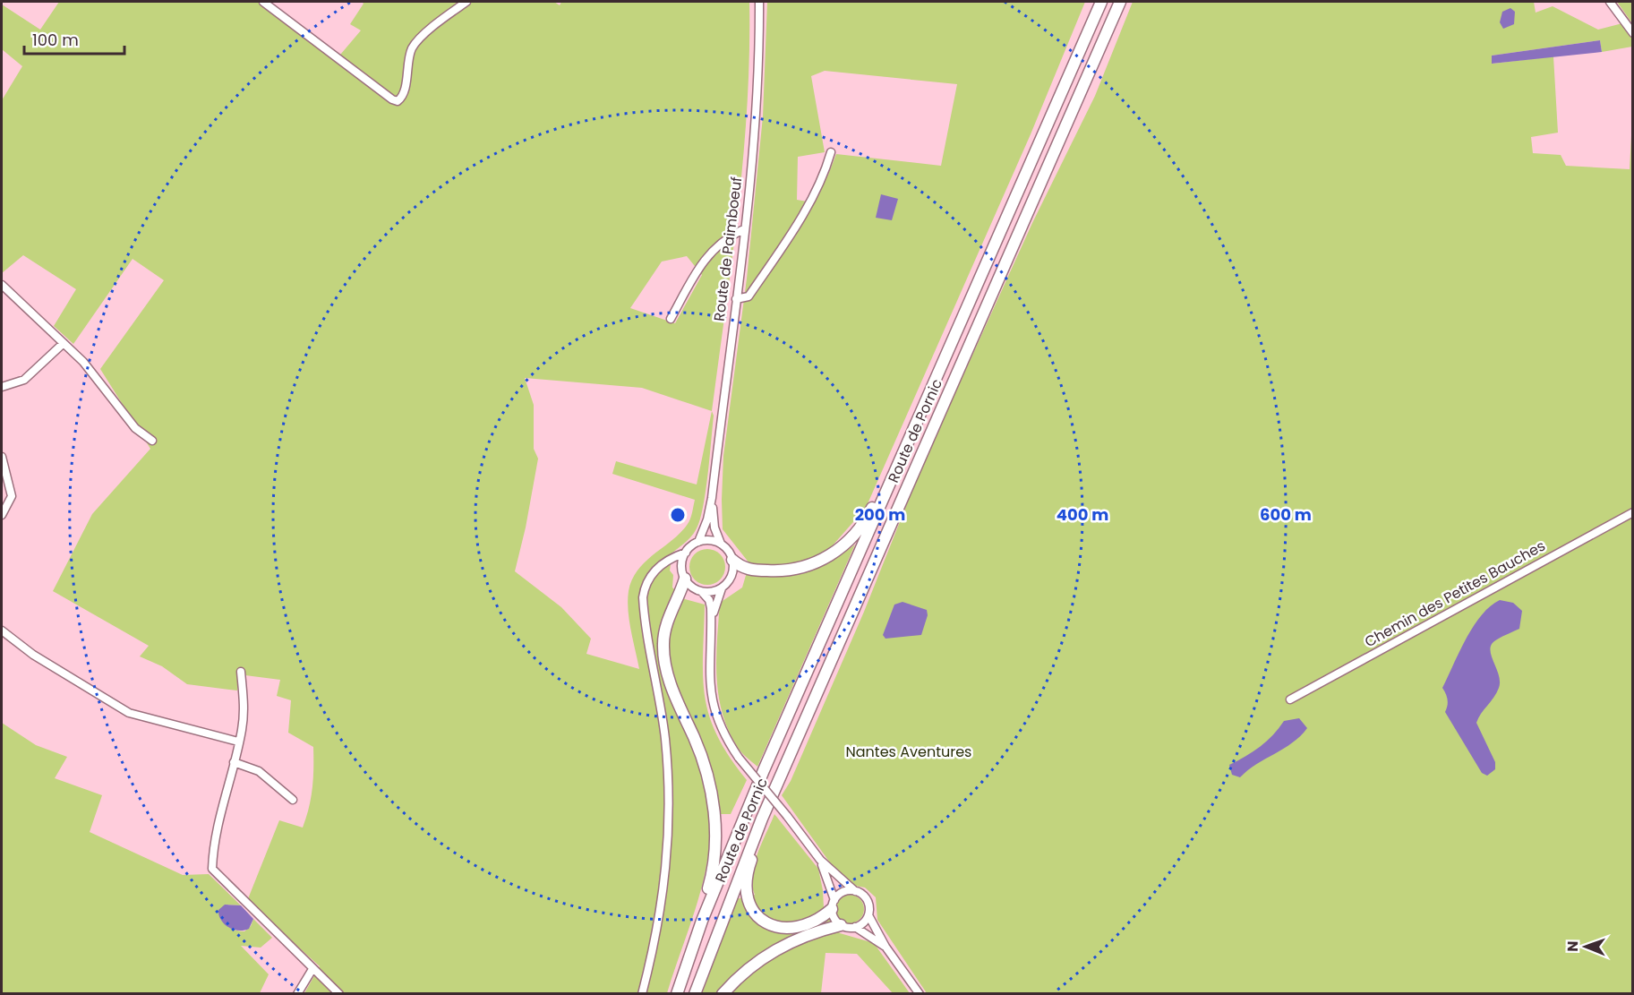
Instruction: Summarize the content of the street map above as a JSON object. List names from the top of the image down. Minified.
{"streets":{"highway":["Route de Pornic"],"street":["Route de Paimboeuf","Chemin des Petites Bauches"]},"parks":["Nantes Aventures"],"scale_bar":"100 m","north":"left","rings":["200 m","400 m","600 m"]}
